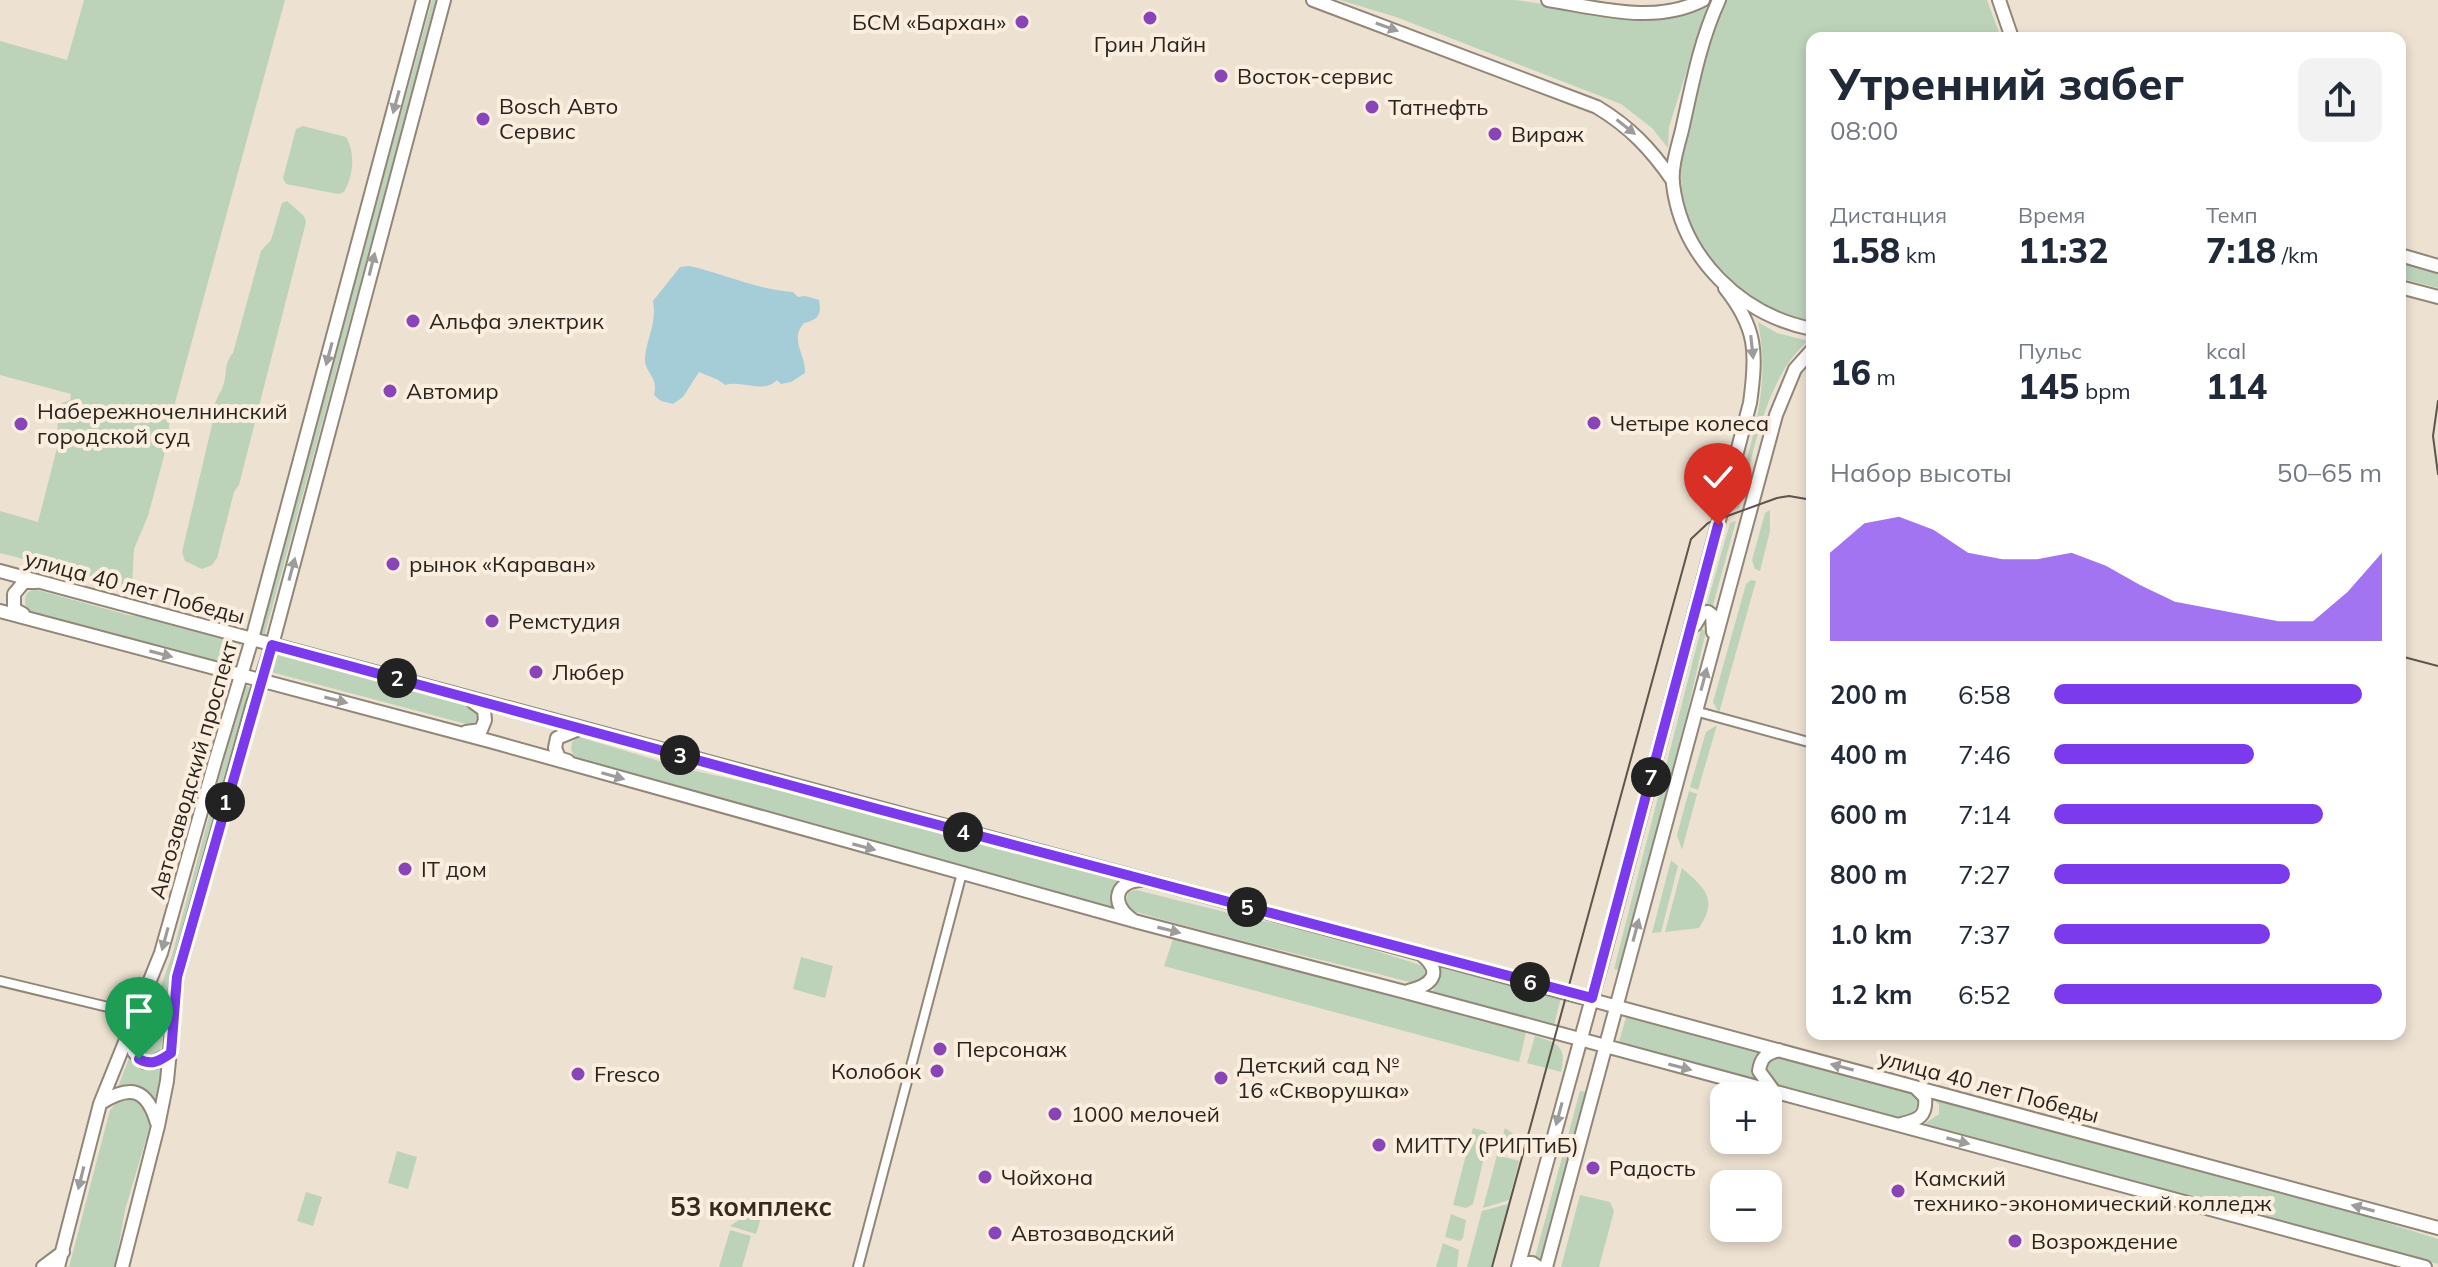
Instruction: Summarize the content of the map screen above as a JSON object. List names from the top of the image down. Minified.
{"streets":{"street":["улица 40 лет Победы","Автозаводский проспект"]},"crossings":[["улица 40 лет Победы","Автозаводский проспект"]],"districts":["53 комплекс"],"places":["Грин Лайн","БСМ «Бархан»","Восток-сервис","Татнефть","Bosch Авто Сервис","Вираж","Альфа электрик","Автомир","Четыре колеса","Набережночелнинский городской суд","рынок «Караван»","Ремстудия","Любер","IT дом","Персонаж","Колобок","Fresco","Детский сад № 16 «Скворушка»","1000 мелочей","МИТТУ (РИПТиБ)","Радость","Чойхона","Камский технико-экономический колледж","Автозаводский","Возрождение"],"page":{"heading":["Утренний забег","08:00"],"stats":[["Дистанция","1.58 km"],["Время","11:32"],["Темп","7:18 /km"],["16 m"],["Пульс","145 bpm"],["kcal","114"]],"chart":["Набор высоты","50–65 m"],"pins":["2","3","7","1","4","5","6"],"list":[{"name":"200 m","note":"6:58"},{"name":"400 m","note":"7:46"},{"name":"600 m","note":"7:14"},{"name":"800 m","note":"7:27"},{"name":"1.0 km","note":"7:37"},{"name":"1.2 km","note":"6:52"}],"map_buttons":["+","−"]}}
